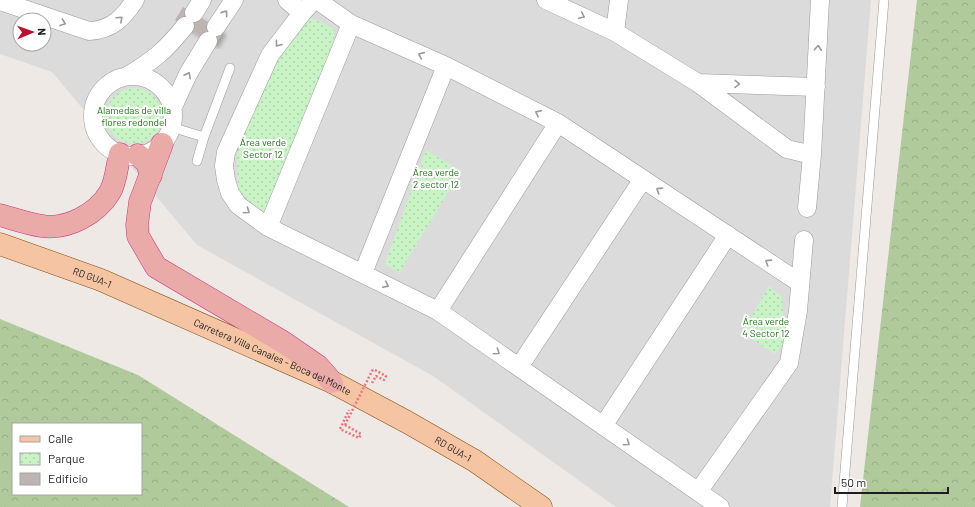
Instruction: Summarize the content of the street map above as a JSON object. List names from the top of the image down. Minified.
{"streets":{"main road":["RD GUA-1","Carretera Villa Canales - Boca del Monte"]},"crossings":[["RD GUA-1","Carretera Villa Canales - Boca del Monte"]],"parks":["Alamedas de villa flores redondel","Área verde Sector 12","Área verde 2 sector 12","Área verde 4 Sector 12"],"legend":["Calle","Parque","Edificio"],"scale_bar":"50 m","north":"right"}
